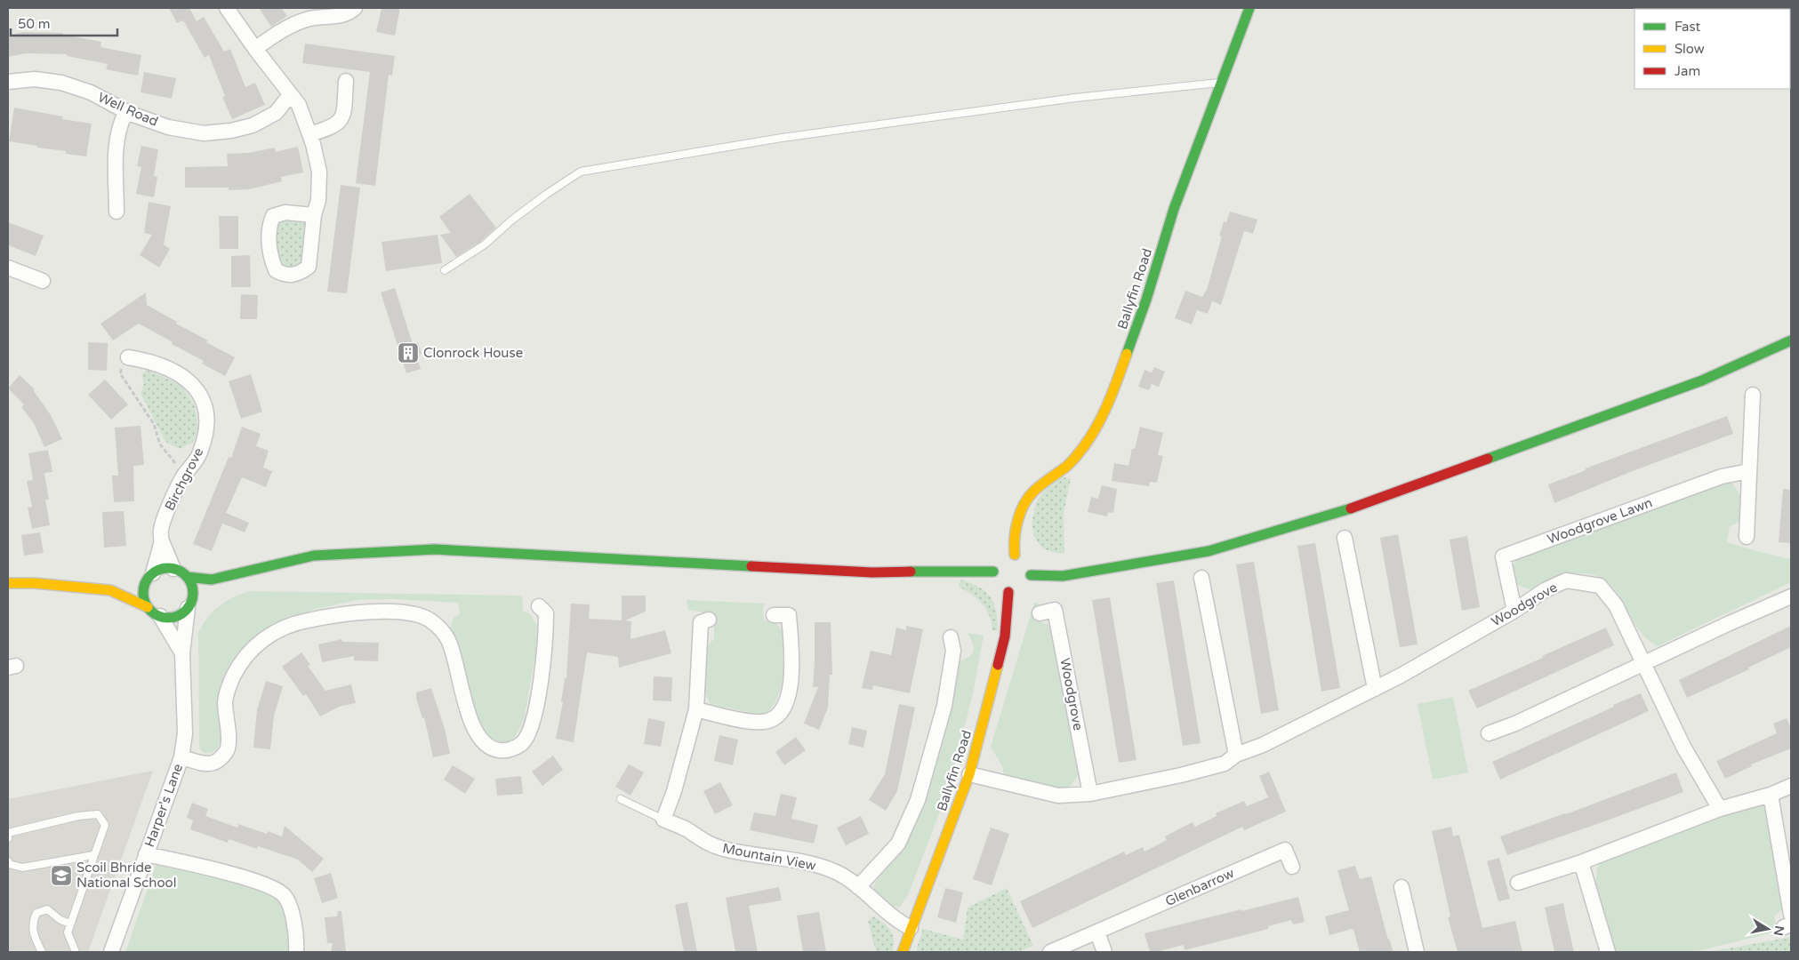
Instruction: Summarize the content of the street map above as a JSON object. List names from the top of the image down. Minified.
{"streets":{"street":["Well Road","Ballyfin Road","Birchgrove","Woodgrove Lawn","Woodgrove","Harper's Lane","Mountain View","Glenbarrow"]},"crossings":[["Ballyfin Road","Woodgrove"],["Ballyfin Road","Mountain View"],["Birchgrove","Harper's Lane"],["Woodgrove Lawn","Woodgrove"]],"places":{"building":["Clonrock House"],"school or university":["Scoil Bhríde National School"]},"legend":["Fast","Slow","Jam"],"scale_bar":"50 m","north":"right"}
